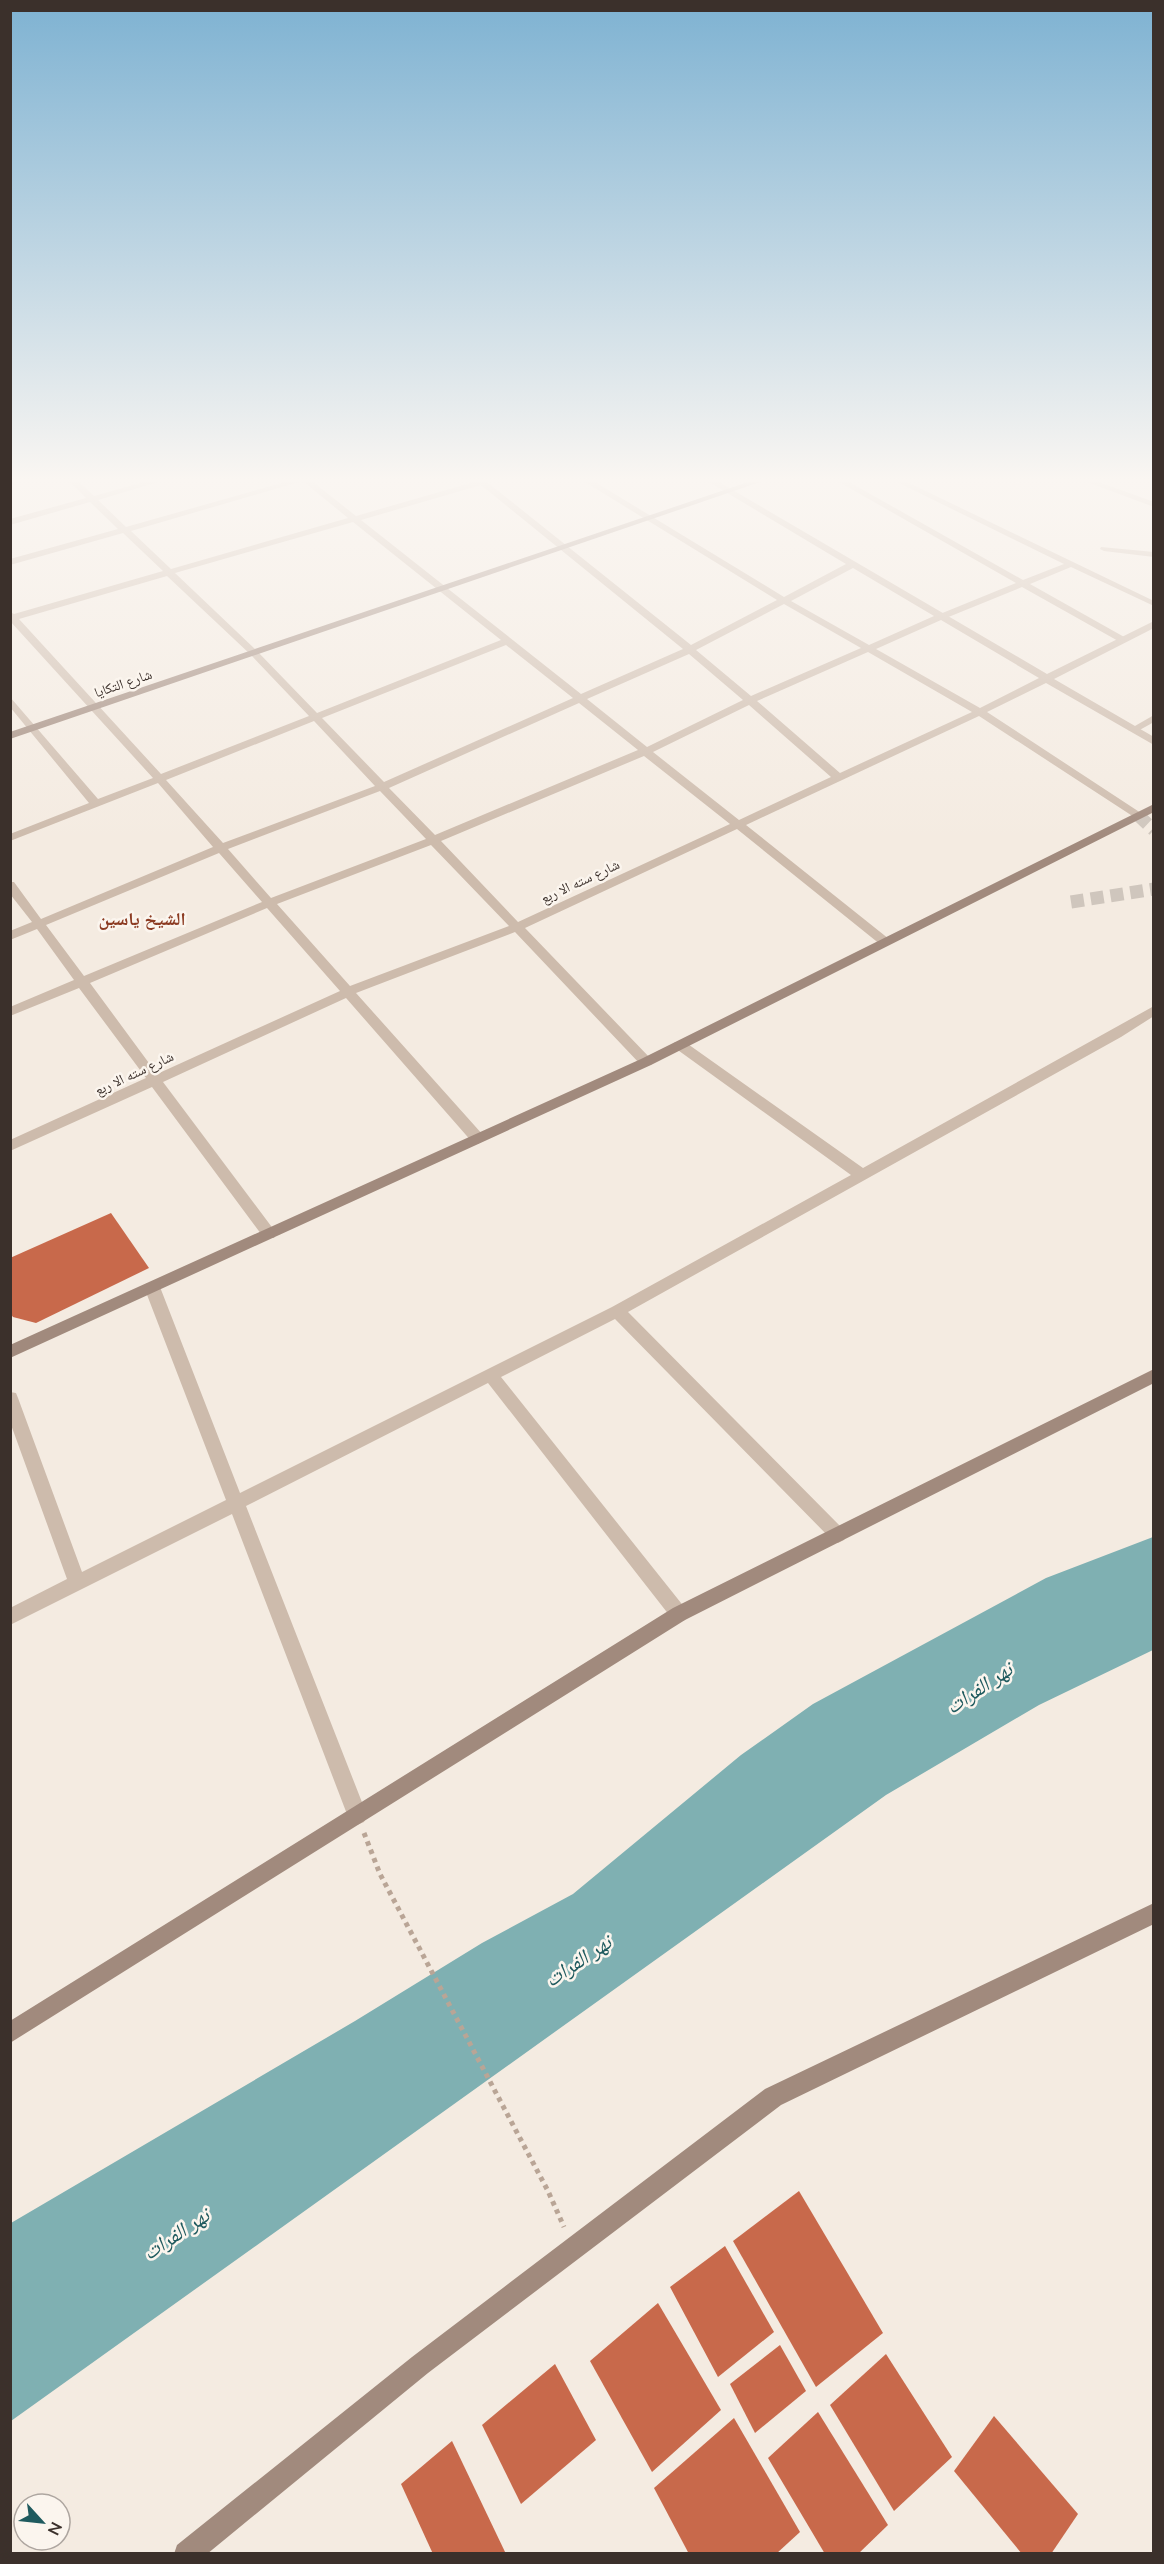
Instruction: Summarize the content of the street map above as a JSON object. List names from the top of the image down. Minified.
{"streets":{"street":["شارع التكايا","شارع سته الا ربع"]},"districts":["الشيخ ياسين"],"water":["نهر الفرات"],"north":"bottom right"}
